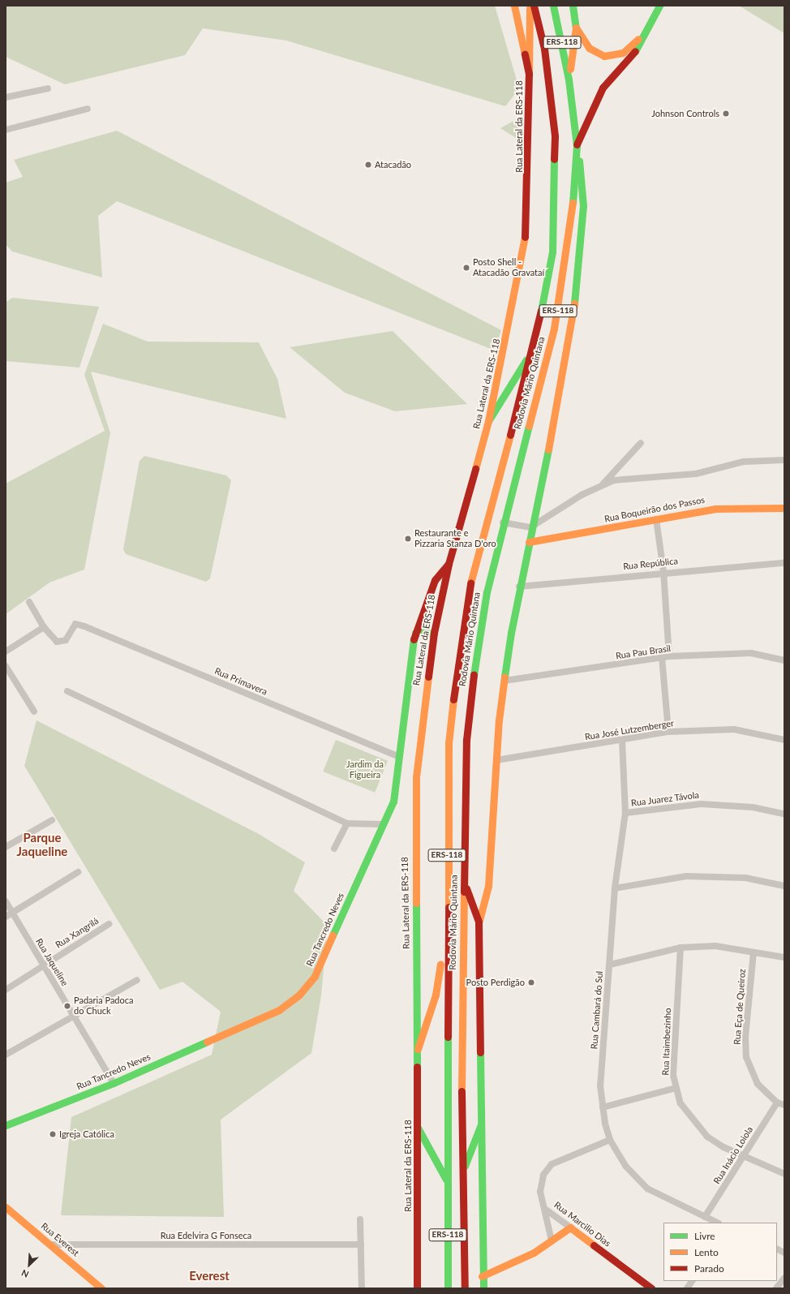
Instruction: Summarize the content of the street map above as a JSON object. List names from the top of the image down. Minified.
{"streets":{"main road":["ERS-118","Rua Lateral da ERS-118","Rodovia Mário Quintana","Rua Boqueirão dos Passos","Rua Tancredo Neves","Rua Marcilio Dias","Rua Everest"],"street":["Rua República","Rua Pau Brasil","Rua Primavera","Rua José Lutzemberger","Rua Juarez Távola","Rua Xangrilá","Rua Jaqueline","Rua Eça de Queiroz","Rua Cambará do Sul","Rua Itaimbezinho","Rua Inácio Loiola","Rua Edelvira G Fonseca"]},"crossings":[["Rua Lateral da ERS-118","Rua Tancredo Neves"],["Rua Primavera","Rua Tancredo Neves"],["Rua José Lutzemberger","Rua Cambará do Sul"],["Rua Juarez Távola","Rua Cambará do Sul"],["Rua Tancredo Neves","Rua Jaqueline"],["Rua Xangrilá","Rua Jaqueline"],["Rua Eça de Queiroz","Rua Inácio Loiola"],["Rua Cambará do Sul","Rua Inácio Loiola"],["Rua Cambará do Sul","Rua Marcilio Dias"],["Rua Itaimbezinho","Rua Inácio Loiola"],["Rua Edelvira G Fonseca","Rua Everest"]],"districts":["Parque Jaqueline","Everest"],"parks":["Jardim da Figueira"],"places":["Johnson Controls","Atacadão","Posto Shell - Atacadão Gravataí","Restaurante e Pizzaria Stanza D'oro","Posto Perdigão","Padaria Padoca do Chuck","Igreja Católica"],"legend":["Livre","Lento","Parado"],"north":"bottom left"}
